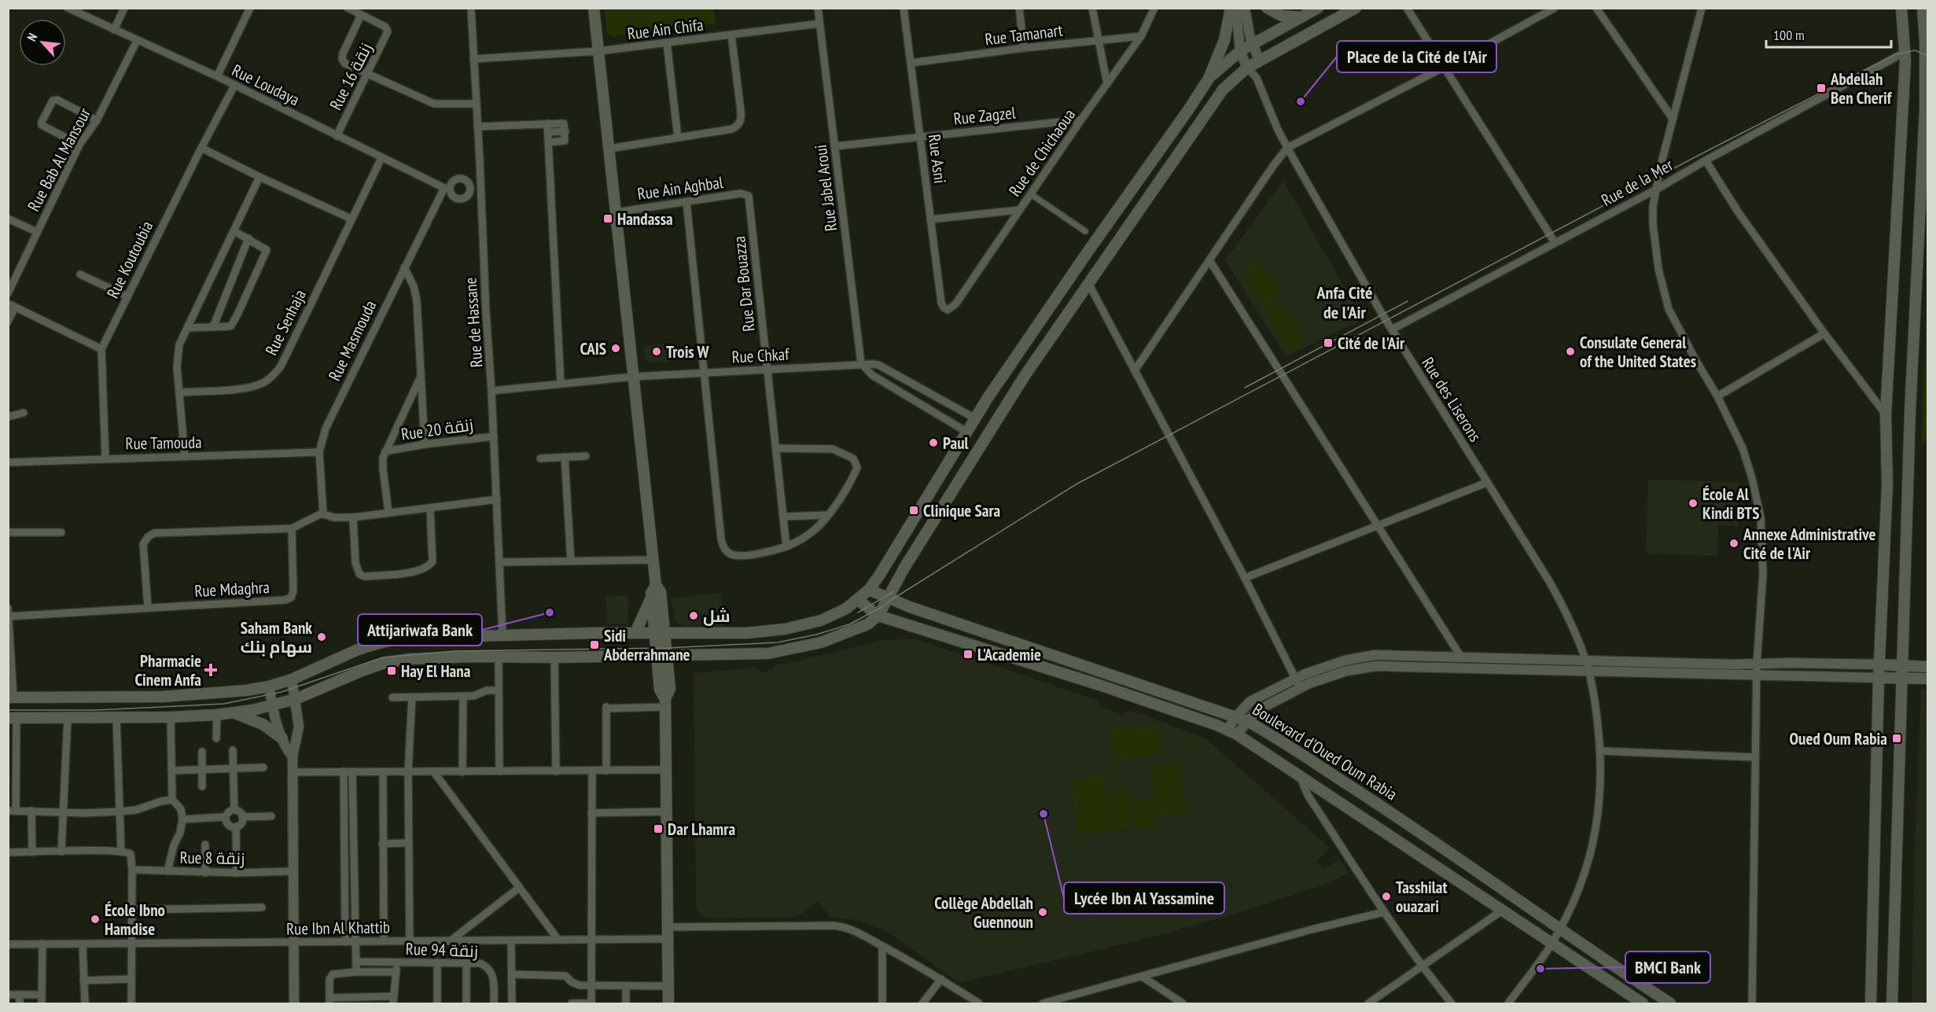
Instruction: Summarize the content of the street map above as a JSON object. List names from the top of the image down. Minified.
{"streets":{"main road":["Boulevard d'Oued Oum Rabia"],"street":["Rue Ain Chifa","Rue Tamanart","Rue 16 زنقة","Rue Loudaya","Rue Zagzel","Rue de Chichaoua","Rue Asni","Rue Bab Al Mansour","Rue de la Mer","Rue Ain Aghbal","Rue Jabel Aroui","Rue Koutoubia","Rue Dar Bouazza","Rue Senhaja","Rue de Hassane","Rue Masmouda","Rue Chkaf","Rue des Liserons","Rue 20 زنقة","Rue Tamouda","Rue Mdaghra","Rue 8 زنقة","Rue Ibn Al Khattib","Rue 94 زنقة"]},"crossings":[["Rue Ain Chifa","Rue Jabel Aroui"],["Rue Ain Chifa","Rue de Hassane"],["Rue Tamanart","Rue de Chichaoua"],["Rue Tamanart","Rue Asni"],["Rue 16 زنقة","Rue Loudaya"],["Rue Loudaya","Rue Bab Al Mansour"],["Rue Loudaya","Rue Koutoubia"],["Rue Loudaya","Rue Senhaja"],["Rue Loudaya","Rue Masmouda"],["Rue Zagzel","Rue de Chichaoua"],["Rue Zagzel","Rue Asni"],["Rue Zagzel","Rue Jabel Aroui"],["Rue de Chichaoua","Rue Asni"],["Rue de la Mer","Rue des Liserons"],["Rue Ain Aghbal","Rue Dar Bouazza"],["Rue Jabel Aroui","Rue Chkaf"],["Rue Koutoubia","Rue Tamouda"],["Rue Dar Bouazza","Rue Chkaf"],["Rue de Hassane","Rue Chkaf"],["Rue de Hassane","Rue 20 زنقة"],["Rue Masmouda","Rue Tamouda"],["Rue des Liserons","Boulevard d'Oued Oum Rabia"]],"districts":["Anfa Cité de l'Air"],"places":{"transit":["Abdellah Ben Cherif","Handassa","Cité de l'Air","Clinique Sara","Sidi Abderrahmane","L'Academie","Hay El Hana","Oued Oum Rabia","Dar Lhamra"],"other":["Place de la Cité de l'Air","CAIS","Trois W","Consulate General of the United States","Paul","École Al Kindi BTS","Annexe Administrative Cité de l'Air","Attijariwafa Bank","شل","Saham Bank سهام بنك","Lycée Ibn Al Yassamine","Tasshilat ouazari","Collège Abdellah Guennoun","École Ibno Hamdise","BMCI Bank"],"health":["Pharmacie Cinem Anfa"]},"scale_bar":"100 m","north":"top left"}
